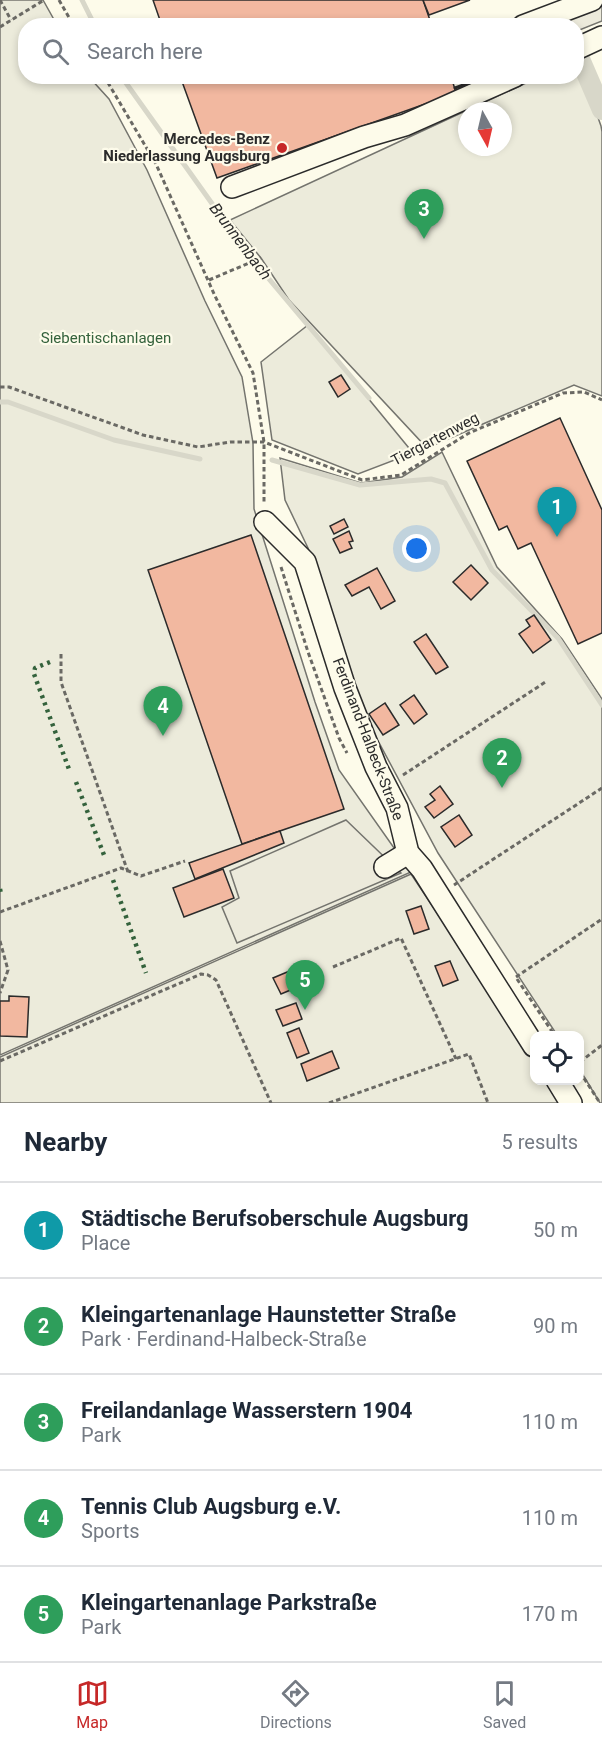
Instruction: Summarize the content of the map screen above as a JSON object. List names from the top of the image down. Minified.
{"streets":{"street":["Ferdinand-Halbeck-Straße"],"path":["Tiergartenweg"]},"water":["Brunnenbach"],"parks":["Siebentischanlagen"],"places":["Mercedes-Benz Niederlassung Augsburg"],"north":"bottom","page":{"search":"Search here","pins":["3","1","4","2","5"],"heading":["Nearby","5 results"],"list":[{"mark":"1","name":"Städtische Berufsoberschule Augsburg","note":"Place","value":"50 m"},{"mark":"2","name":"Kleingartenanlage Haunstetter Straße","note":"Park · Ferdinand-Halbeck-Straße","value":"90 m"},{"mark":"3","name":"Freilandanlage Wasserstern 1904","note":"Park","value":"110 m"},{"mark":"4","name":"Tennis Club Augsburg e.V.","note":"Sports","value":"110 m"},{"mark":"5","name":"Kleingartenanlage Parkstraße","note":"Park","value":"170 m"}],"nav":["Map","Directions","Saved"]}}
